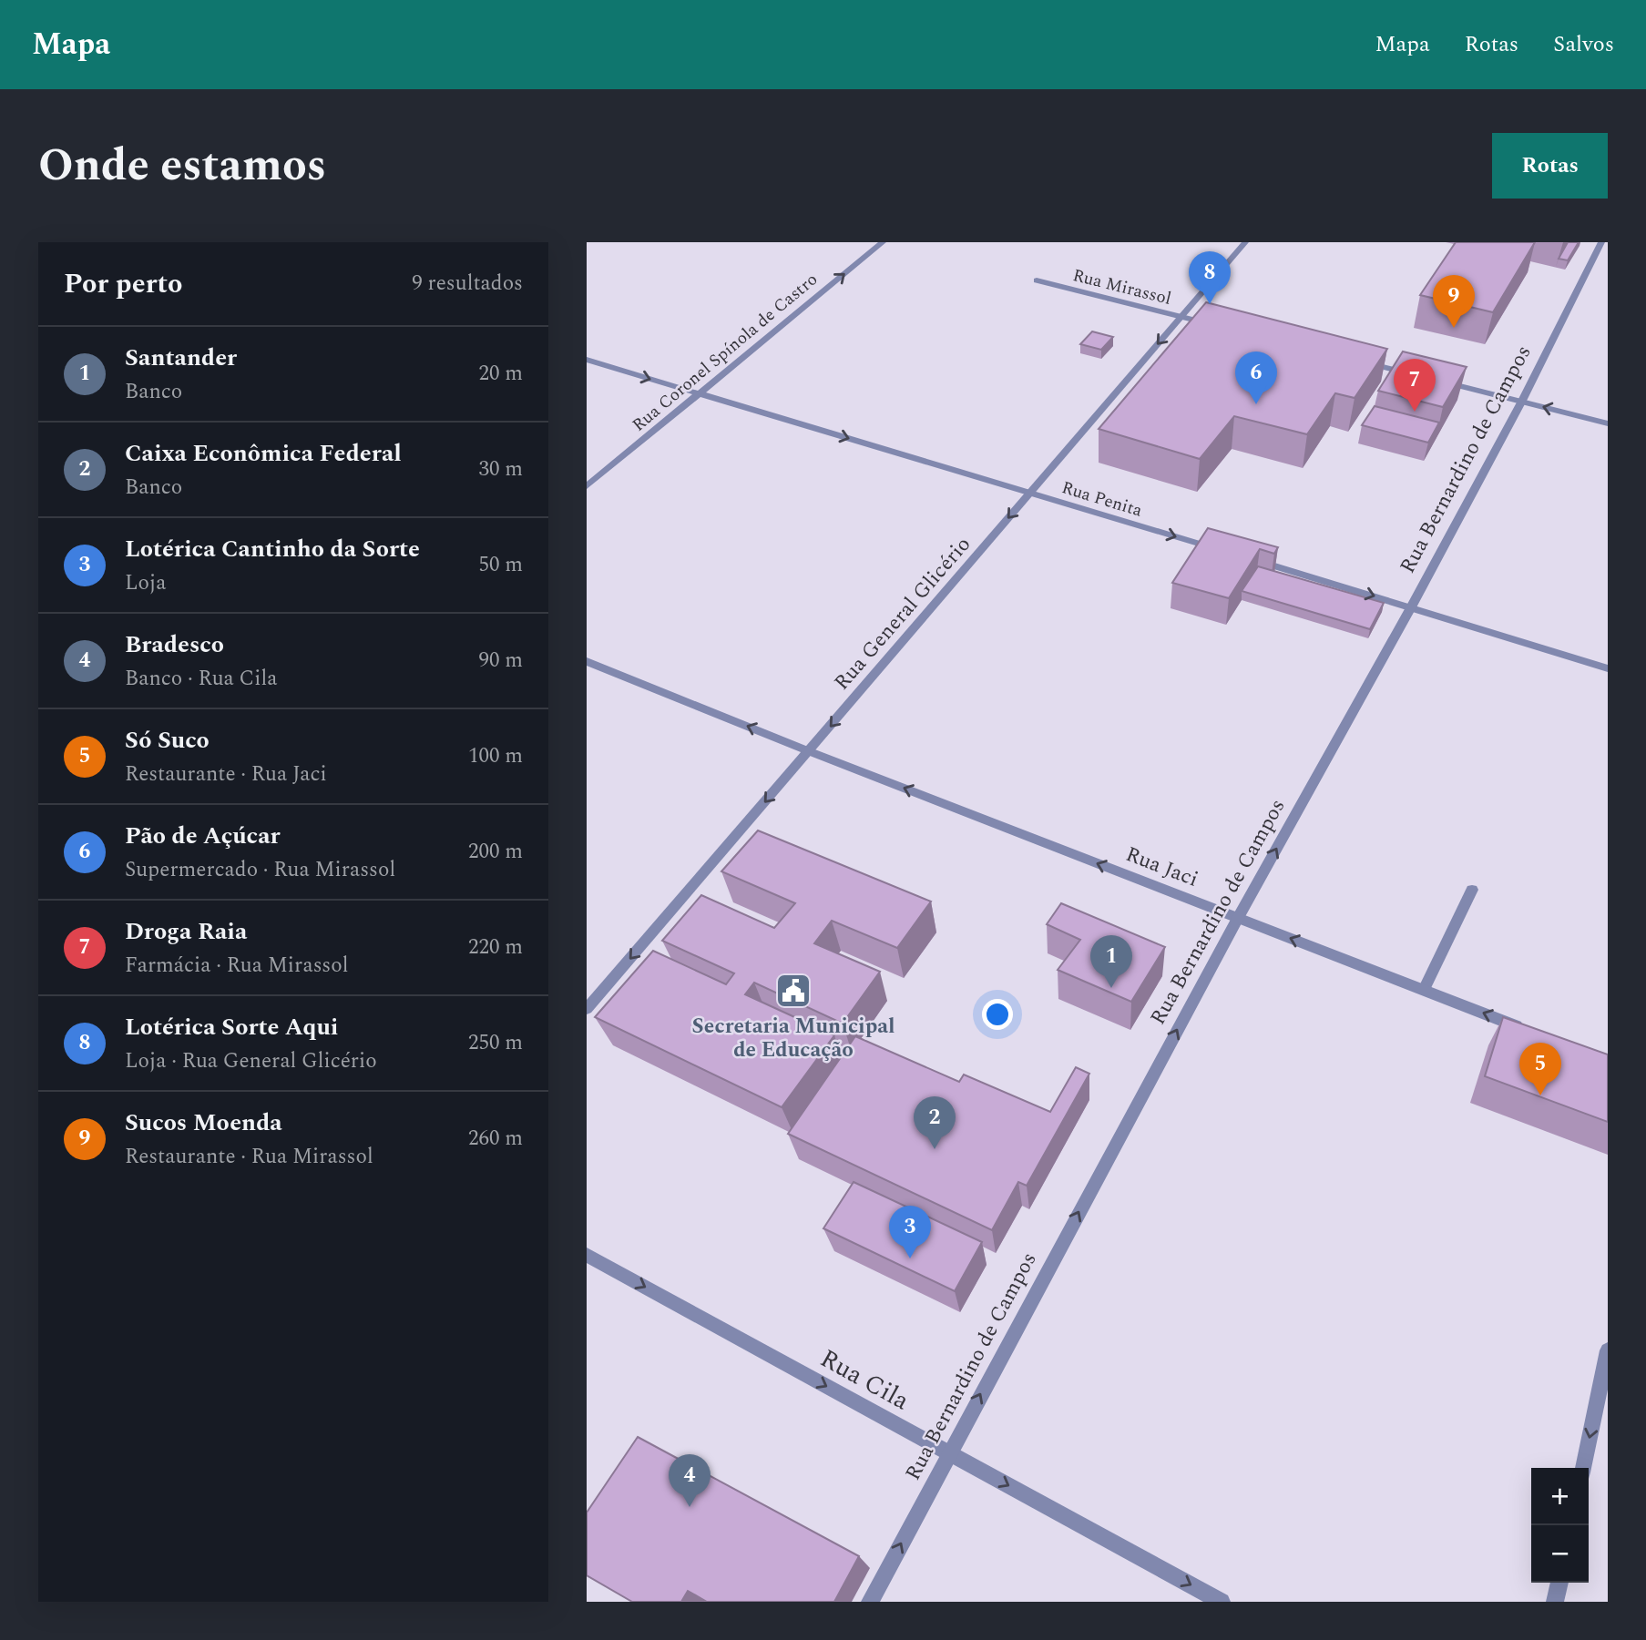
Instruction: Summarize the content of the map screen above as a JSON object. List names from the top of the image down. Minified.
{"streets":{"street":["Rua Mirassol","Rua Coronel Spínola de Castro","Rua Bernardino de Campos","Rua Penita","Rua General Glicério","Rua Jaci","Rua Cila"]},"crossings":[["Rua Mirassol","Rua General Glicério"],["Rua Coronel Spínola de Castro","Rua Penita"],["Rua Bernardino de Campos","Rua Jaci"],["Rua Bernardino de Campos","Rua Cila"],["Rua Penita","Rua General Glicério"],["Rua General Glicério","Rua Jaci"]],"one_way":["Rua Coronel Spínola de Castro","Rua Bernardino de Campos","Rua Penita","Rua General Glicério","Rua Jaci","Rua Cila"],"places":{"public building":["Secretaria Municipal de Educação"]},"page":{"header":"Mapa","nav":["Mapa","Rotas","Salvos"],"title":"Onde estamos","buttons":"Rotas","heading":["Por perto","9 resultados"],"pins":["8","9","6","7","1","5","2","3","4"],"list":[{"mark":"1","name":"Santander","note":"Banco","value":"20 m"},{"mark":"2","name":"Caixa Econômica Federal","note":"Banco","value":"30 m"},{"mark":"3","name":"Lotérica Cantinho da Sorte","note":"Loja","value":"50 m"},{"mark":"4","name":"Bradesco","note":"Banco · Rua Cila","value":"90 m"},{"mark":"5","name":"Só Suco","note":"Restaurante · Rua Jaci","value":"100 m"},{"mark":"6","name":"Pão de Açúcar","note":"Supermercado · Rua Mirassol","value":"200 m"},{"mark":"7","name":"Droga Raia","note":"Farmácia · Rua Mirassol","value":"220 m"},{"mark":"8","name":"Lotérica Sorte Aqui","note":"Loja · Rua General Glicério","value":"250 m"},{"mark":"9","name":"Sucos Moenda","note":"Restaurante · Rua Mirassol","value":"260 m"}],"map_buttons":["+","−"]}}
